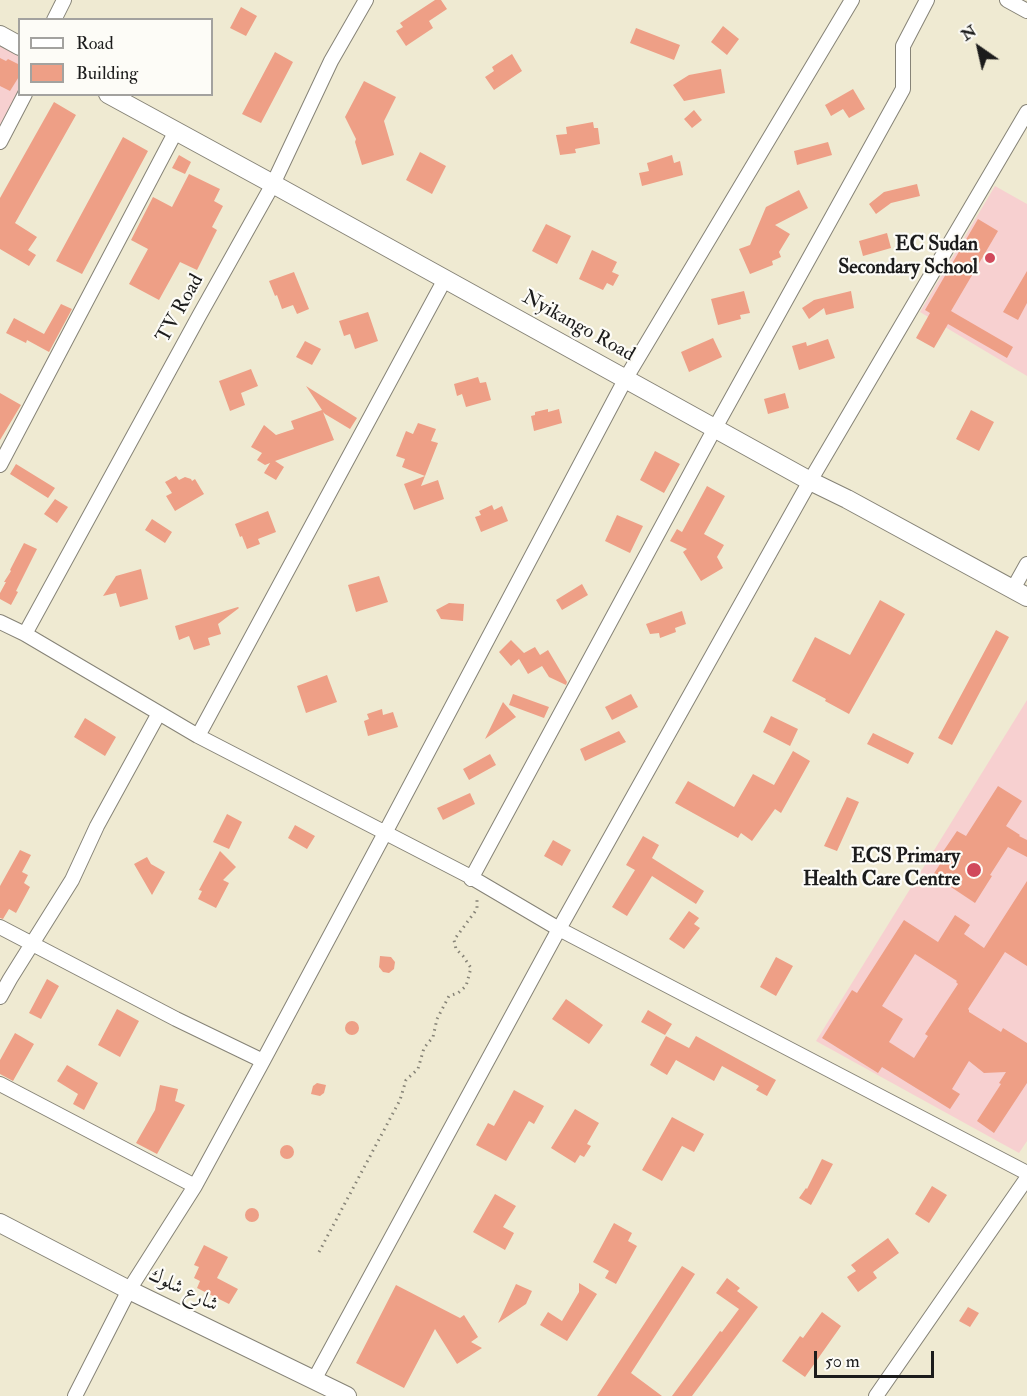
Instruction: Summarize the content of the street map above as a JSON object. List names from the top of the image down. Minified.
{"streets":{"street":["TV Road","Nyikango Road","شارع شلوك"]},"crossings":[["TV Road","Nyikango Road"]],"places":["EC Sudan Secondary School","ECS Primary Health Care Centre"],"legend":["Road","Building"],"scale_bar":"50 m","north":"top left"}
